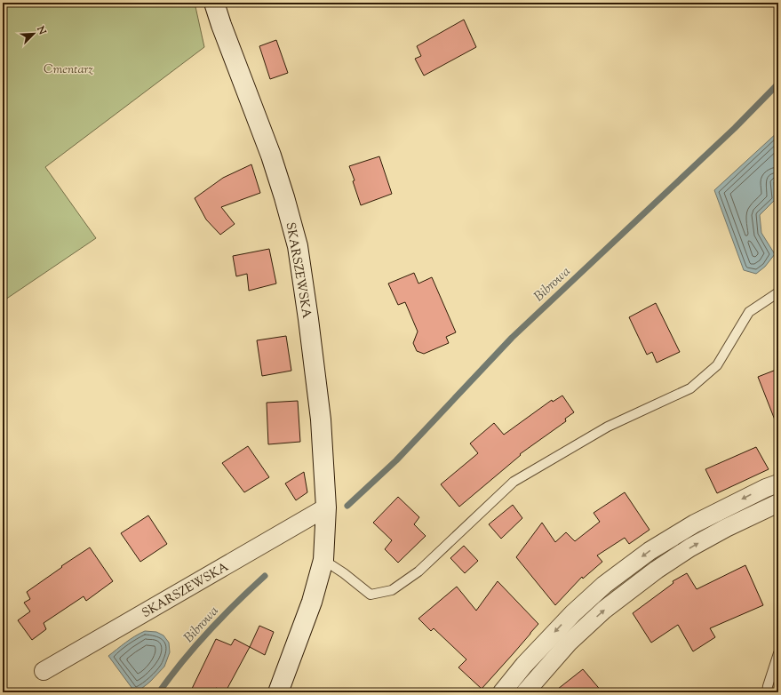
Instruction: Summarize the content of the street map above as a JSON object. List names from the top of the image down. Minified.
{"streets":{"street":["SKARSZEWSKA"]},"water":["Bibrowa"],"parks":["Cmentarz"],"north":"top right"}
